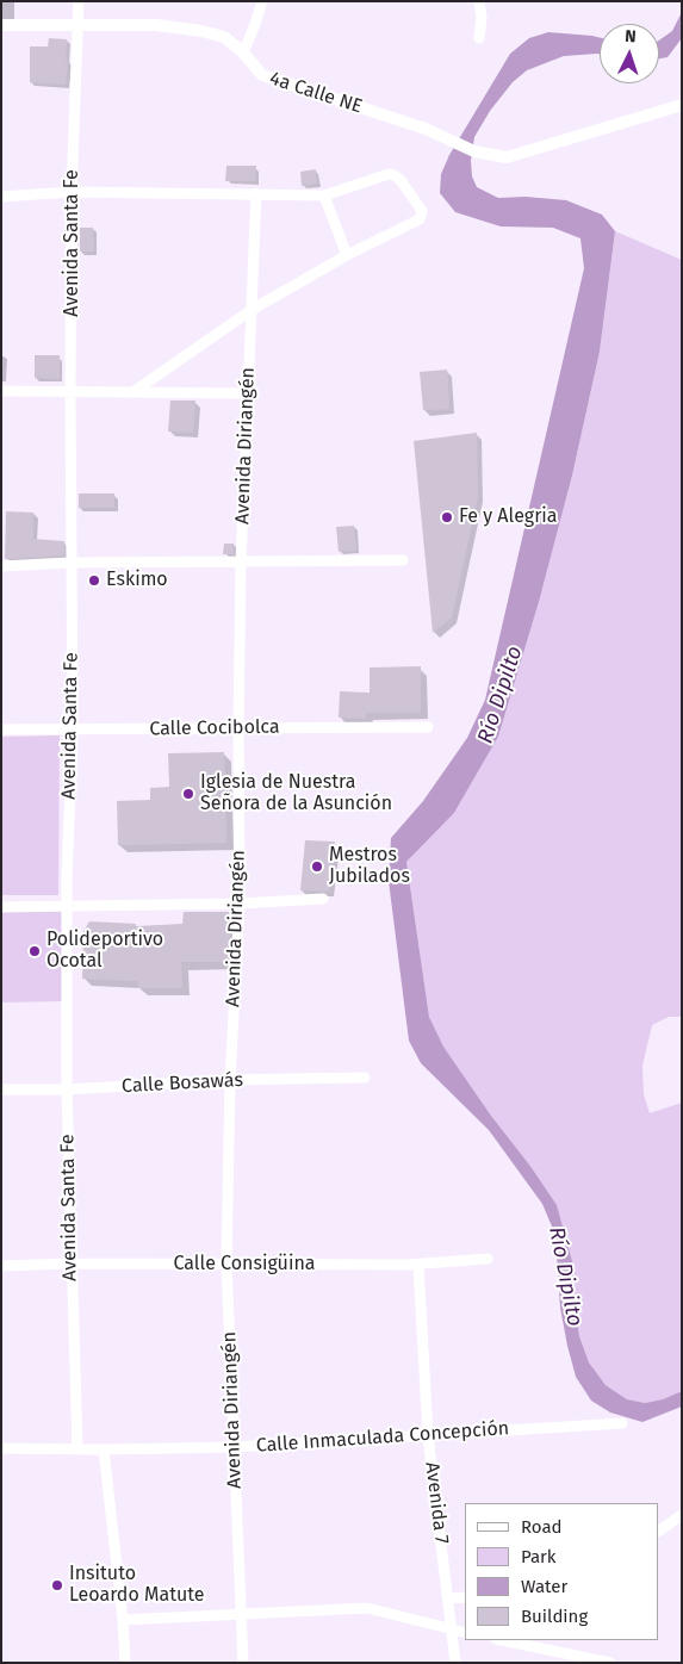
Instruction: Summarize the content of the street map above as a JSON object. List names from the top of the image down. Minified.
{"streets":{"street":["4a Calle NE","Avenida Santa Fe","Avenida Diriangén","Calle Cocibolca","Calle Bosawás","Calle Consigüina","Calle Inmaculada Concepción","Avenida 7"]},"crossings":[["4a Calle NE","Avenida Santa Fe"],["Avenida Santa Fe","Calle Cocibolca"],["Avenida Santa Fe","Calle Bosawás"],["Avenida Santa Fe","Calle Consigüina"],["Avenida Santa Fe","Calle Inmaculada Concepción"],["Avenida Diriangén","Calle Cocibolca"],["Avenida Diriangén","Calle Bosawás"],["Avenida Diriangén","Calle Consigüina"],["Avenida Diriangén","Calle Inmaculada Concepción"],["Calle Consigüina","Avenida 7"],["Calle Inmaculada Concepción","Avenida 7"]],"water":["Río Dipilto"],"places":["Fe y Alegria","Eskimo","Iglesia de Nuestra Señora de la Asunción","Mestros Jubilados","Polideportivo Ocotal","Insituto Leoardo Matute"],"legend":["Road","Park","Water","Building"],"north":"top"}
